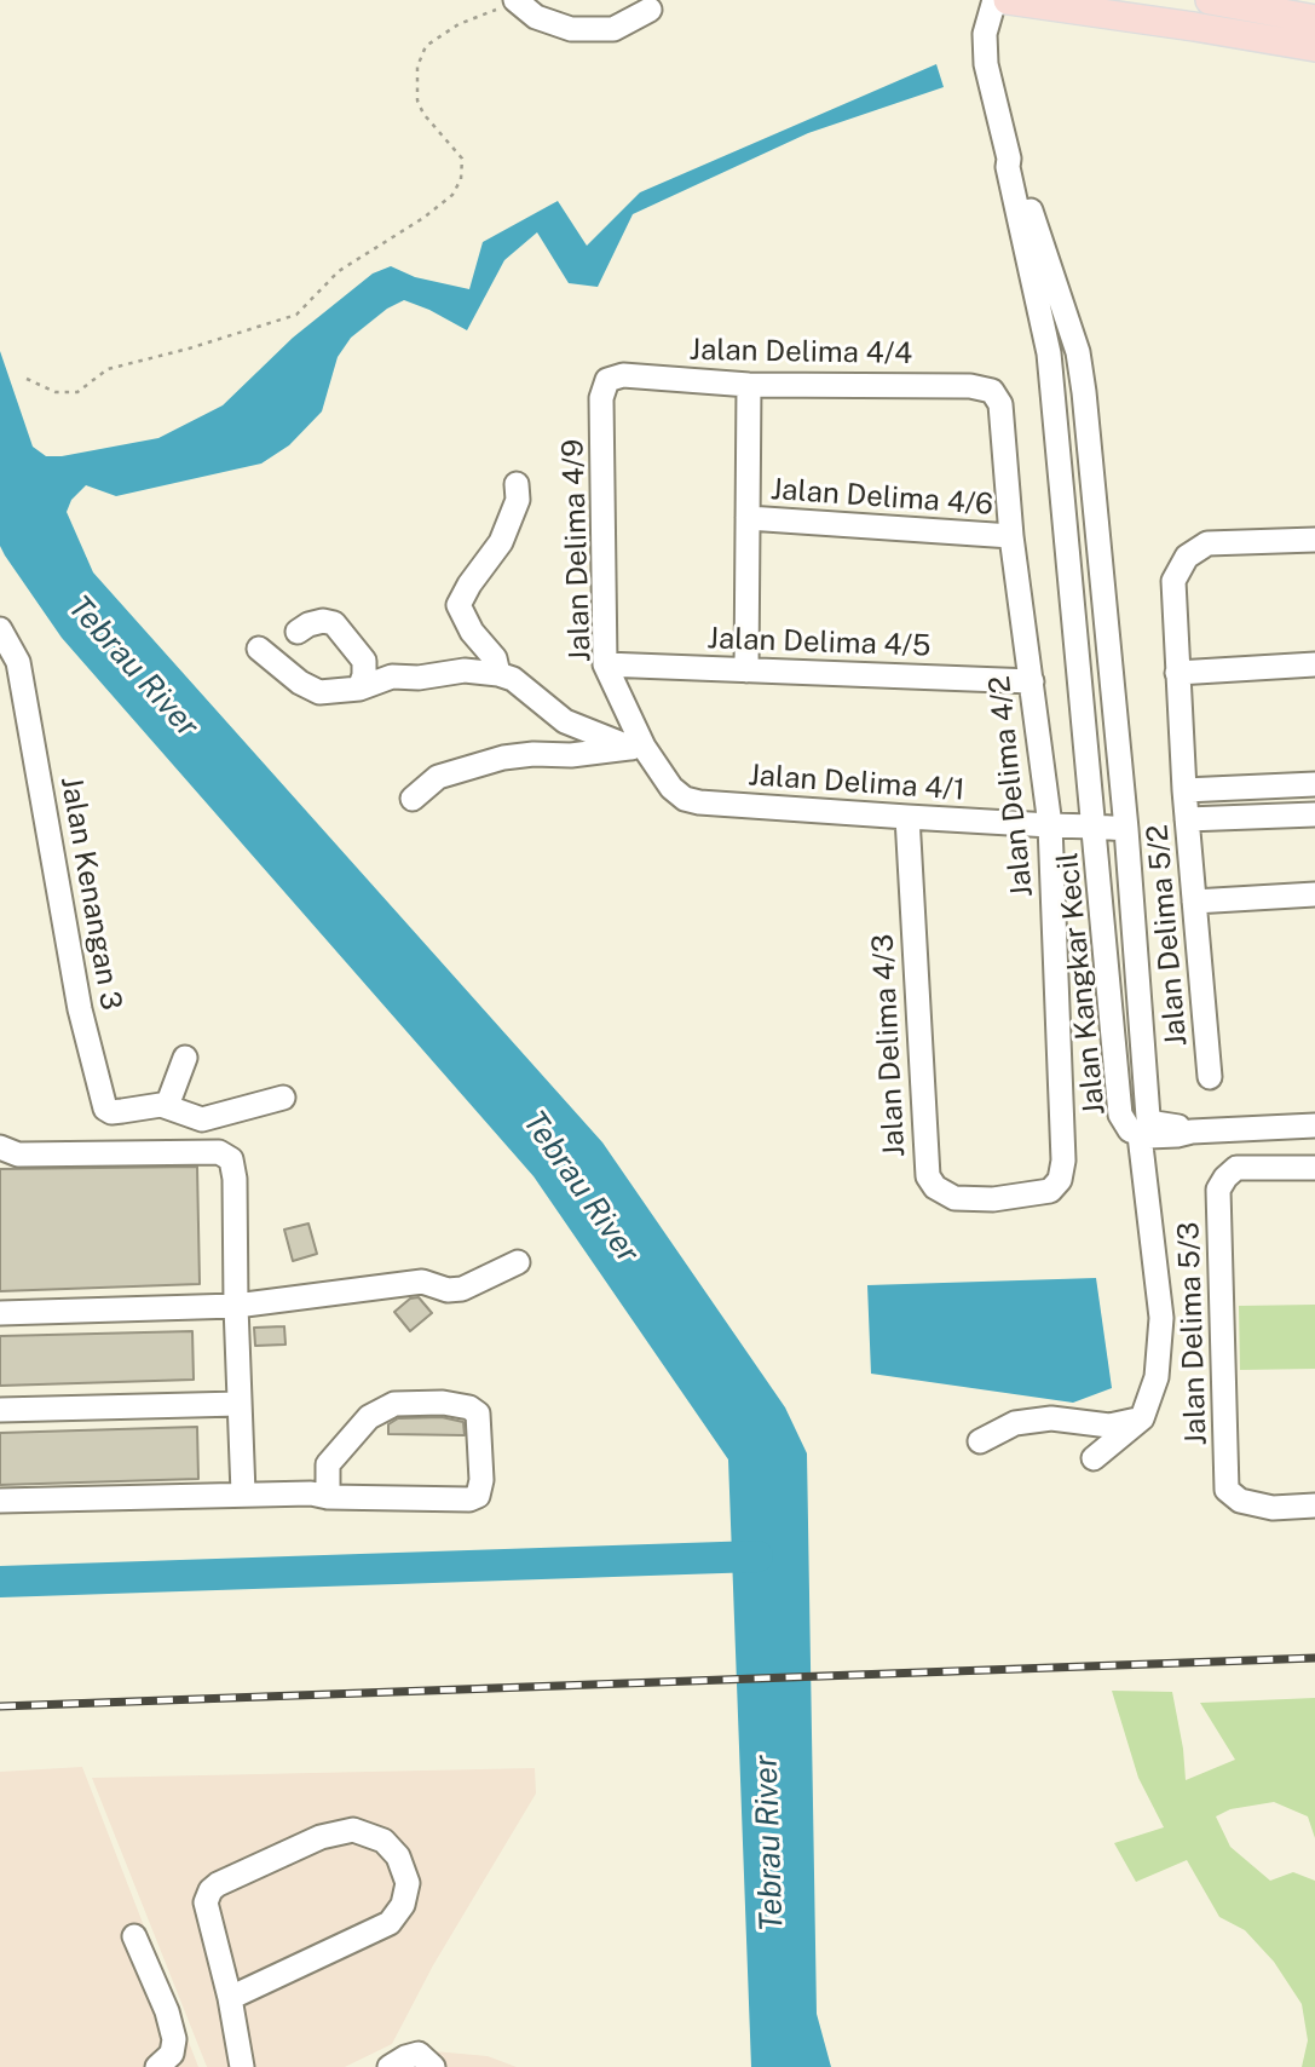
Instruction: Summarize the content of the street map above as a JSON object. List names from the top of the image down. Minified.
{"streets":{"street":["Jalan Delima 4/4","Jalan Delima 4/6","Jalan Delima 4/9","Jalan Delima 4/5","Jalan Delima 4/1","Jalan Delima 4/2","Jalan Kenangan 3","Jalan Delima 5/2","Jalan Kangkar Kecil","Jalan Delima 4/3","Jalan Delima 5/3"]},"crossings":[["Jalan Delima 4/4","Jalan Delima 4/9"],["Jalan Delima 4/4","Jalan Delima 4/2"],["Jalan Delima 4/6","Jalan Delima 4/2"],["Jalan Delima 4/9","Jalan Delima 4/5"],["Jalan Delima 4/9","Jalan Delima 4/1"],["Jalan Delima 4/5","Jalan Delima 4/2"],["Jalan Delima 4/1","Jalan Delima 4/2"],["Jalan Delima 4/1","Jalan Kangkar Kecil"],["Jalan Delima 4/1","Jalan Delima 4/3"],["Jalan Delima 4/2","Jalan Delima 4/3"]],"water":["Tebrau River"]}
